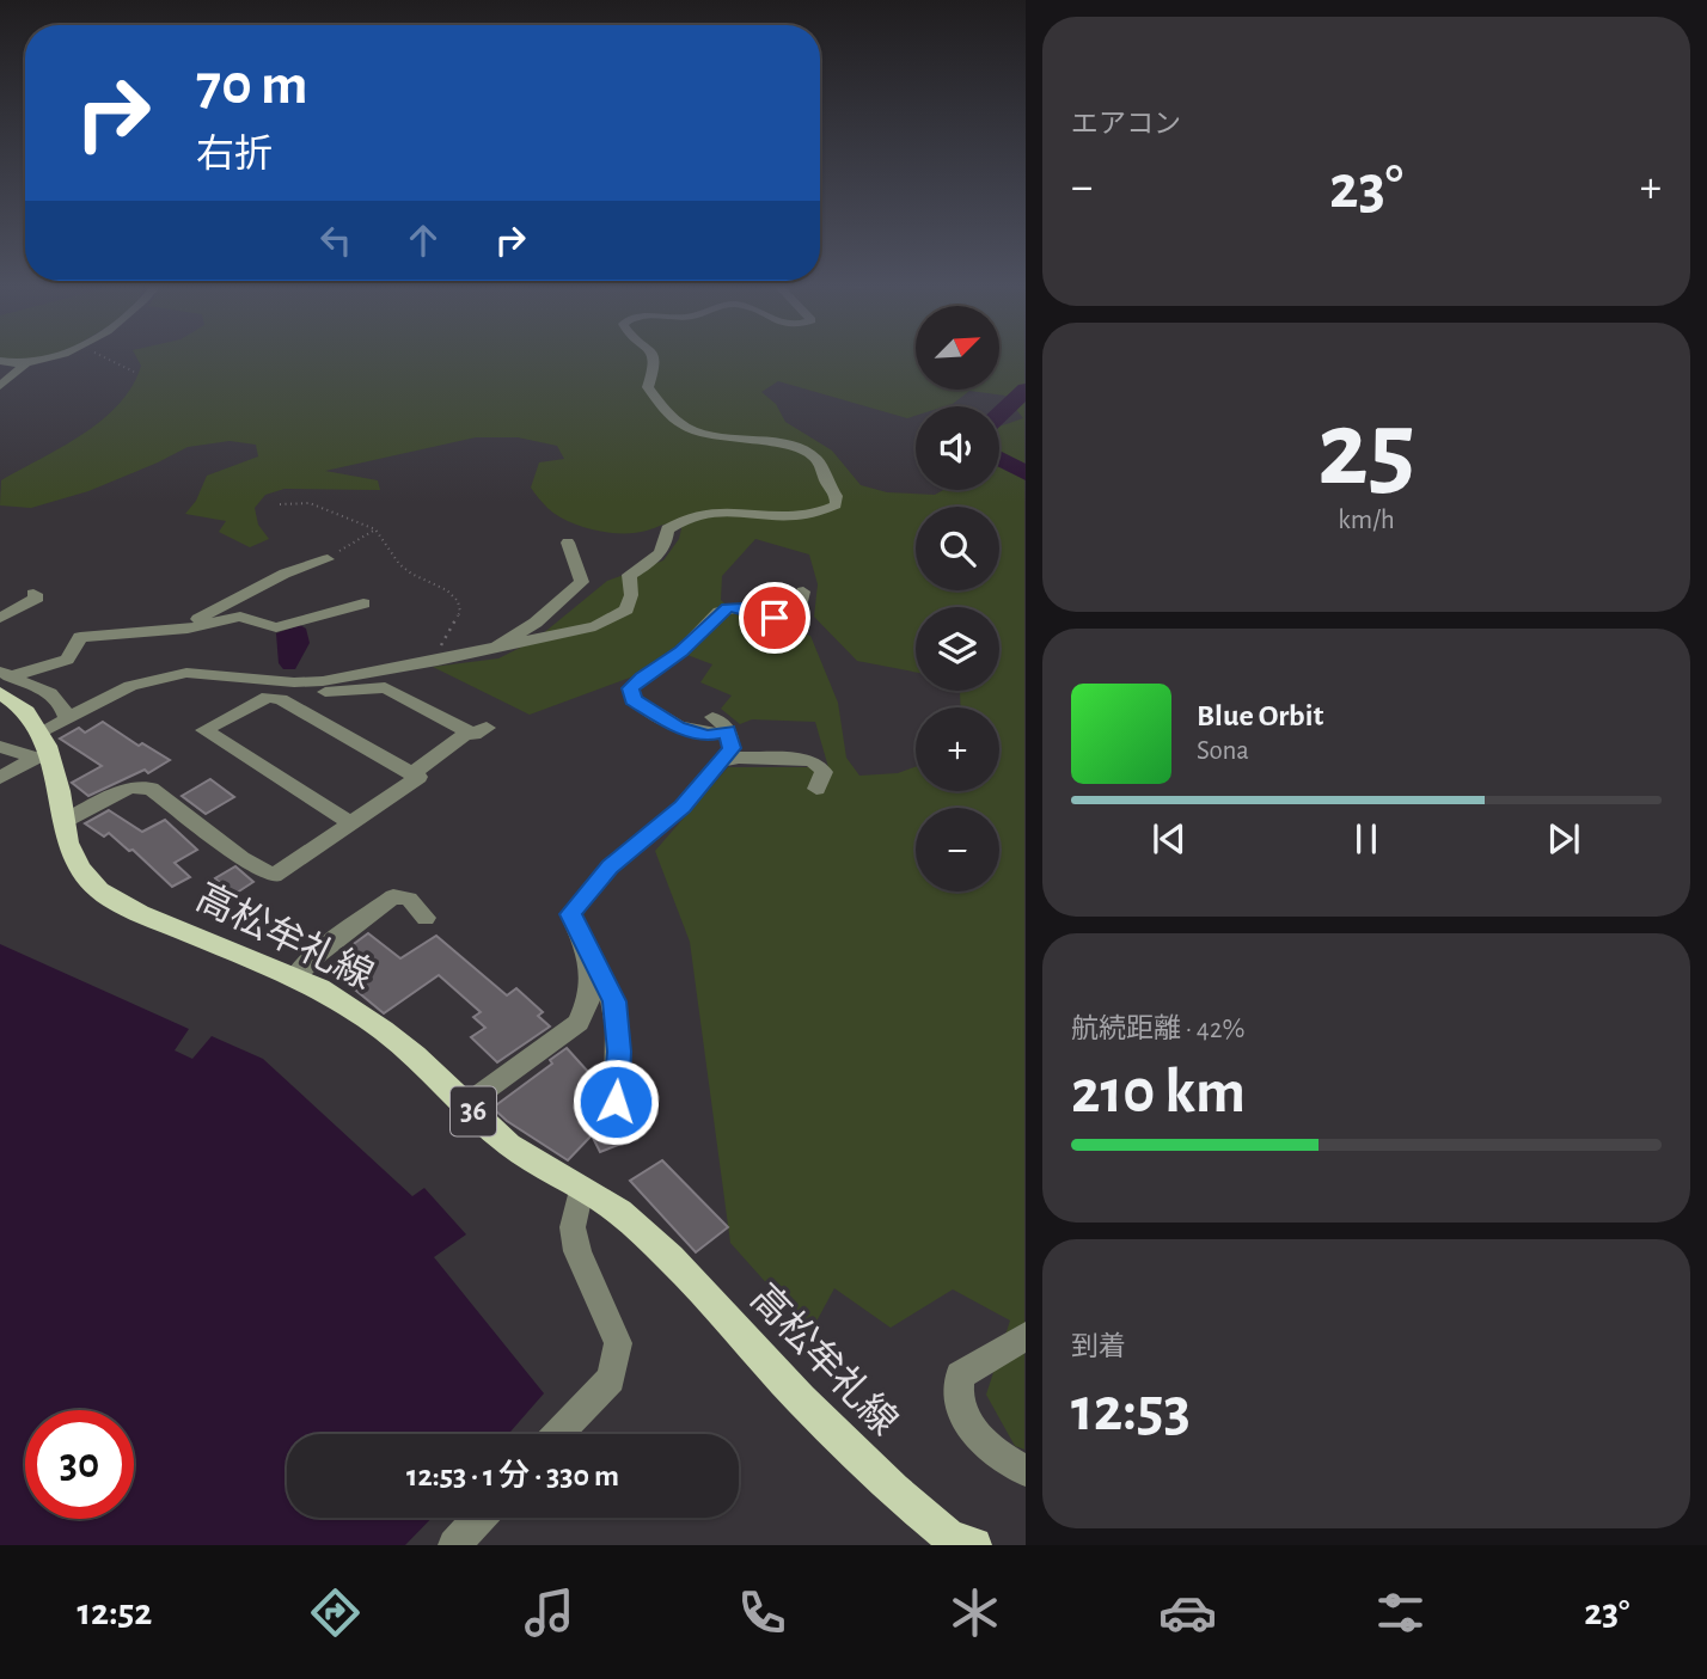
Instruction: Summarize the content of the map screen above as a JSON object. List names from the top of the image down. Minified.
{"streets":{"main road":["高松牟礼線","36"]},"north":"top right","page":{"tile":["エアコン",["25","km/h"],["航続距離 · 42%","210 km"],["到着","12:53"]],"turn":["70 m","右折"],"heat":["−","23°","+"],"map_buttons":["+","−"],"song":["Blue Orbit","Sona"],"limit":"30","trip":"12:53 · 1 分 · 330 m","tabs":["12:52","23°"]}}
